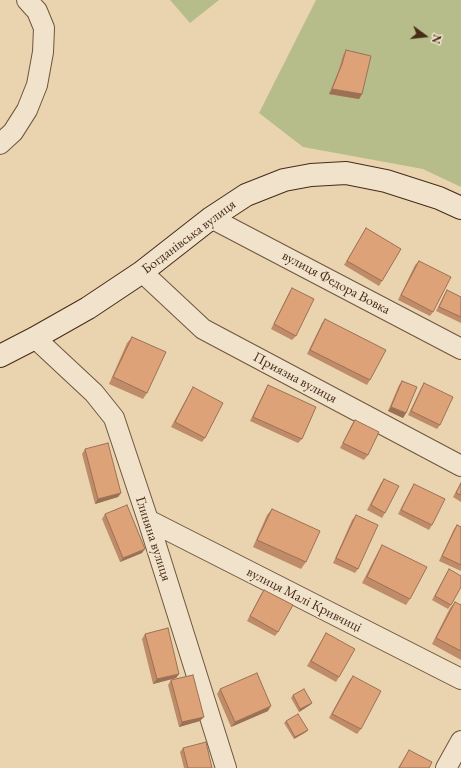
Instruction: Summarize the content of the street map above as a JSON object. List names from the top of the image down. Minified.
{"streets":{"main road":["Богданівська вулиця"],"street":["вулиця Федора Вовка","Приязна вулиця","Глиняна вулиця","вулиця Малі Кривчиці"]},"crossings":[["Богданівська вулиця","вулиця Федора Вовка"],["Богданівська вулиця","Приязна вулиця"],["Богданівська вулиця","Глиняна вулиця"],["Глиняна вулиця","вулиця Малі Кривчиці"]],"north":"right"}
